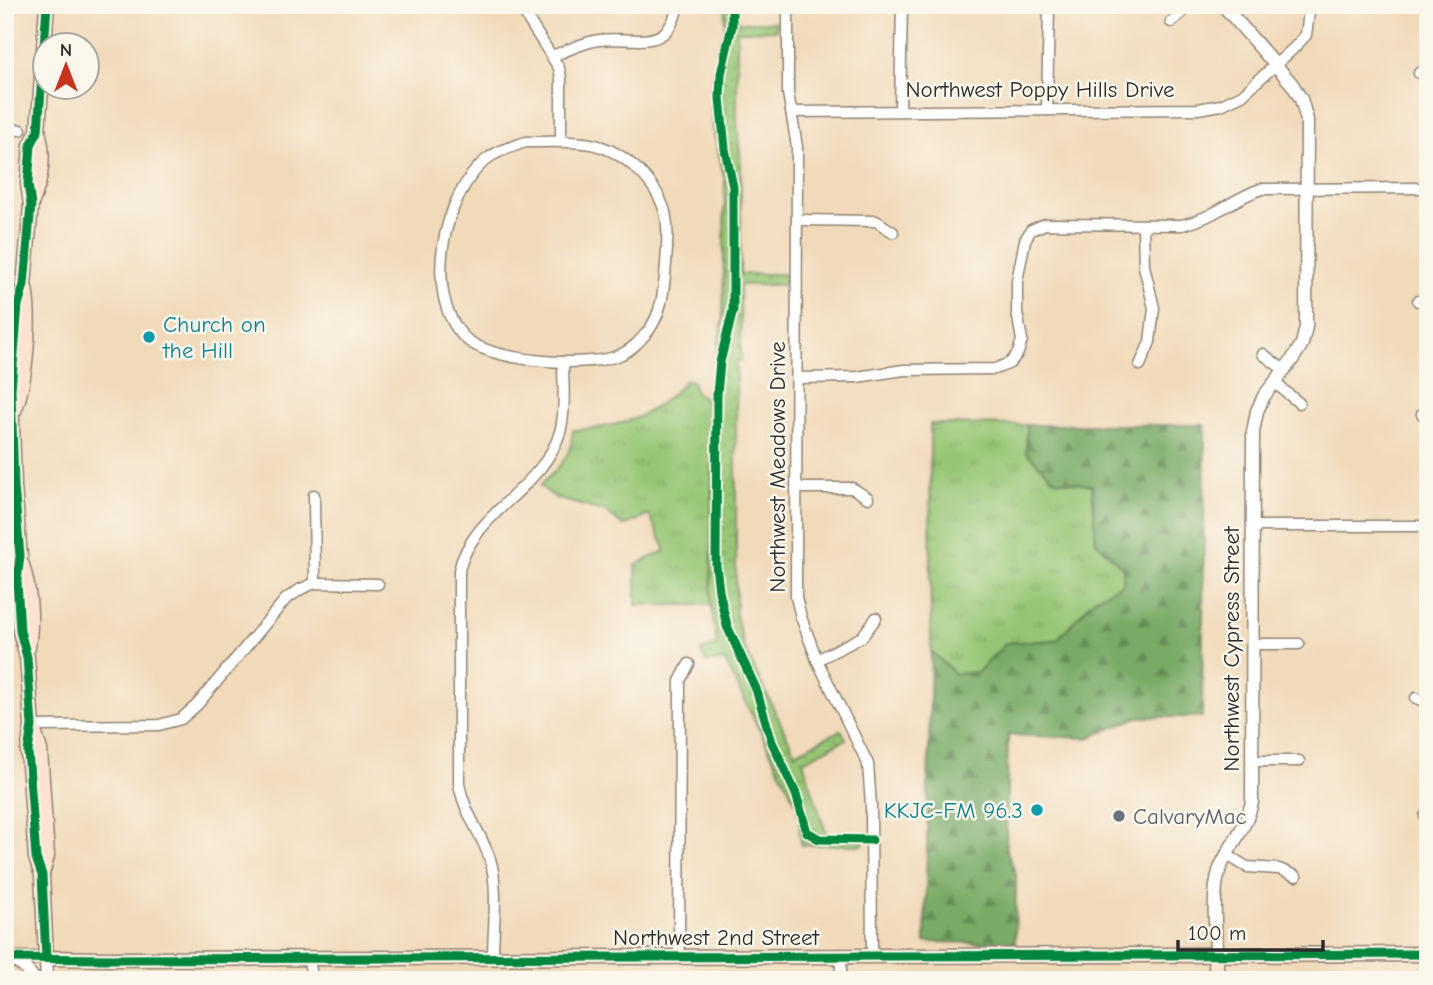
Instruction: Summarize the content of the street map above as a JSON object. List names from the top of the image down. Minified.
{"streets":{"main road":["Northwest 2nd Street"],"street":["Northwest Poppy Hills Drive","Northwest Meadows Drive","Northwest Cypress Street"]},"crossings":[["Northwest Poppy Hills Drive","Northwest Meadows Drive"],["Northwest Poppy Hills Drive","Northwest Cypress Street"],["Northwest Meadows Drive","Northwest 2nd Street"],["Northwest Cypress Street","Northwest 2nd Street"]],"places":["Church on the Hill","KKJC-FM 96.3","CalvaryMac"],"scale_bar":"100 m","north":"top"}
